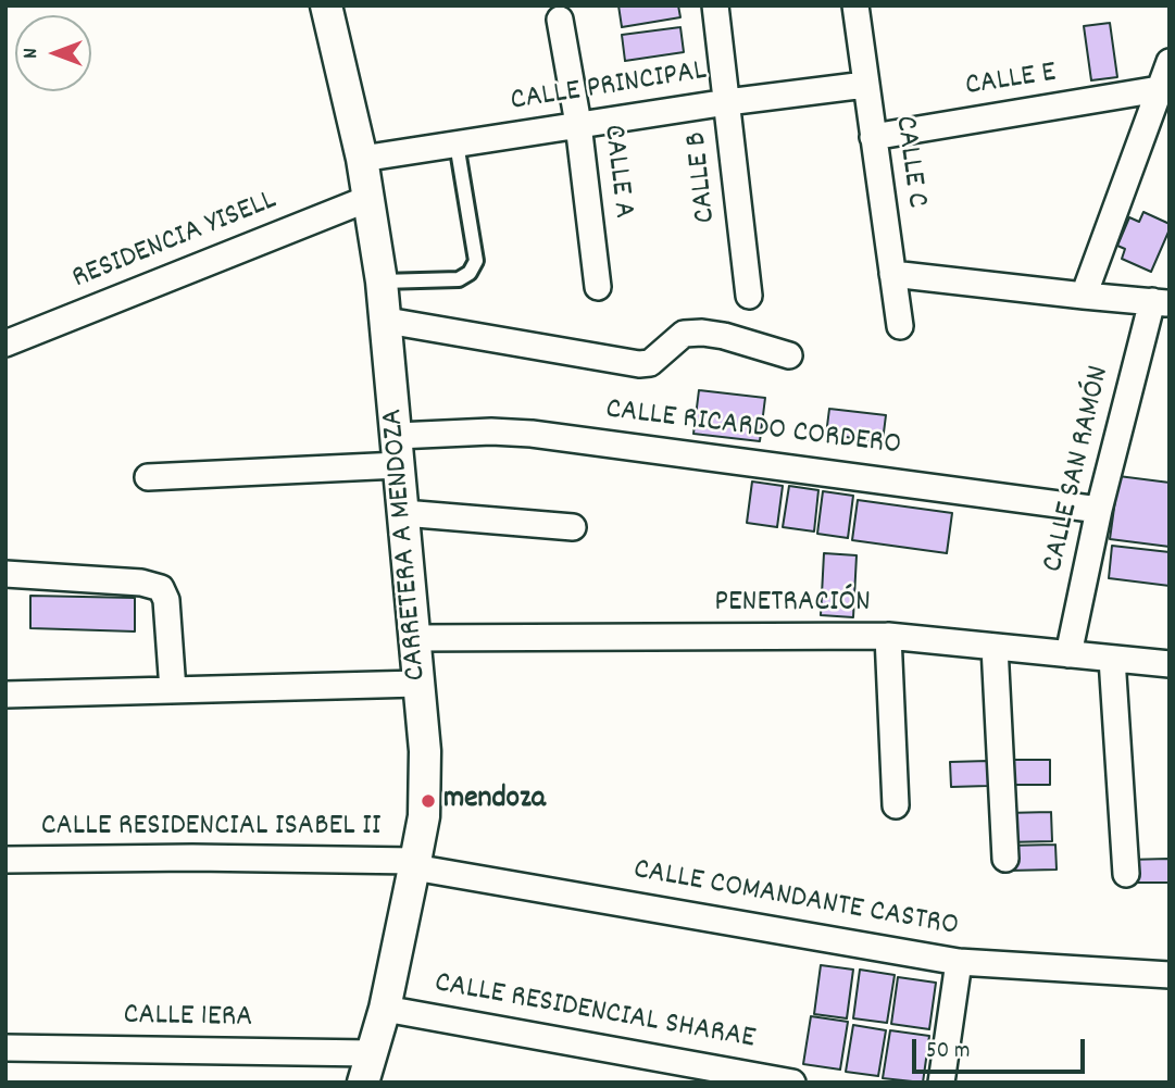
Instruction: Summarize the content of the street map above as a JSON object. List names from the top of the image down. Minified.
{"streets":{"street":["CALLE E","CALLE PRINCIPAL","CALLE C","CALLE A","CALLE B","RESIDENCIA YISELL","CALLE RICARDO CORDERO","CALLE SAN RAMÓN","CARRETERA A MENDOZA","PENETRACIÓN","CALLE RESIDENCIAL ISABEL II","CALLE COMANDANTE CASTRO","CALLE RESIDENCIAL SHARAE","CALLE 1ERA"]},"crossings":[["CALLE E","CALLE C"],["CALLE PRINCIPAL","CALLE C"],["CALLE PRINCIPAL","CALLE A"],["CALLE PRINCIPAL","CALLE B"],["CALLE PRINCIPAL","CARRETERA A MENDOZA"],["RESIDENCIA YISELL","CARRETERA A MENDOZA"],["CALLE RICARDO CORDERO","CALLE SAN RAMÓN"],["CALLE RICARDO CORDERO","CARRETERA A MENDOZA"],["CALLE SAN RAMÓN","PENETRACIÓN"],["CARRETERA A MENDOZA","PENETRACIÓN"],["CARRETERA A MENDOZA","CALLE RESIDENCIAL ISABEL II"],["CARRETERA A MENDOZA","CALLE COMANDANTE CASTRO"],["CARRETERA A MENDOZA","CALLE RESIDENCIAL SHARAE"],["CARRETERA A MENDOZA","CALLE 1ERA"],["CALLE RESIDENCIAL ISABEL II","CALLE COMANDANTE CASTRO"]],"places":["mendoza"],"scale_bar":"50 m","north":"left"}
